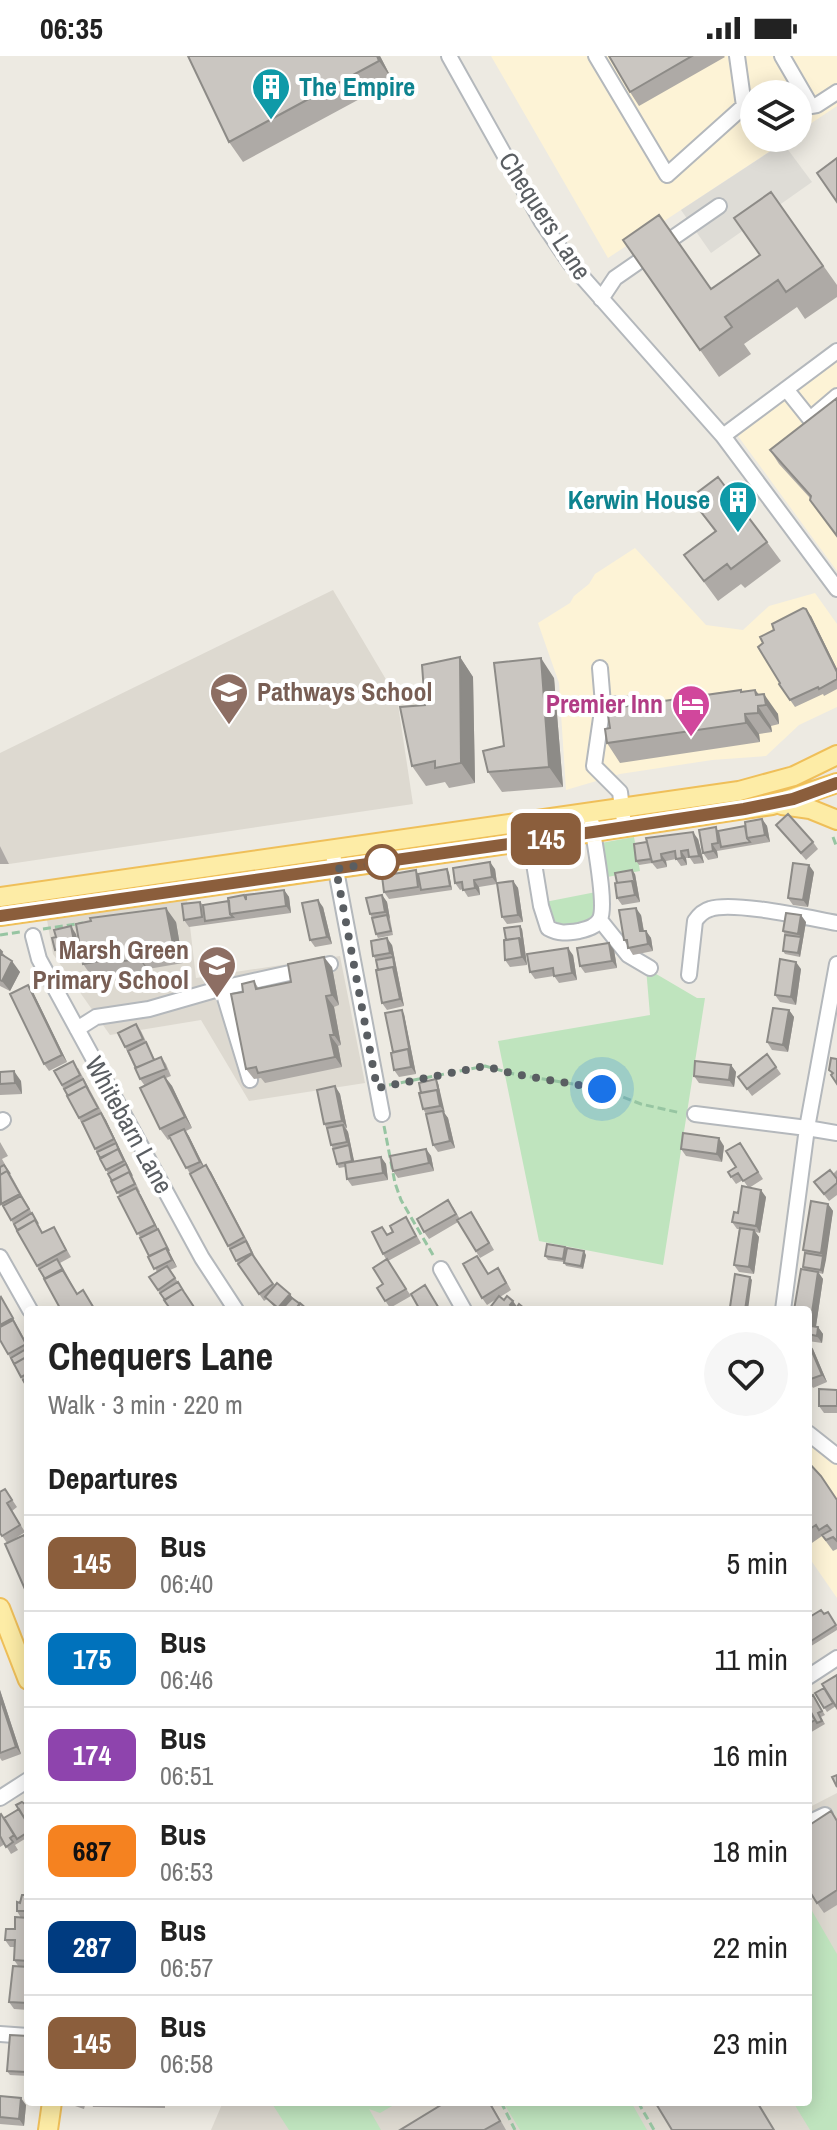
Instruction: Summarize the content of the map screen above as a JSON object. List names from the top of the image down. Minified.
{"streets":{"street":["Chequers Lane","Whitebarn Lane"]},"places":{"building":["The Empire","Kerwin House"],"school or university":["Pathways School","Marsh Green Primary School"],"hotel":["Premier Inn"]},"lines":["bus line 145"],"page":{"status":"06:35","on_map":"145","heading":[["Chequers Lane","Walk · 3 min · 220 m"],"Departures"],"list":[{"mark":"145","name":"Bus","note":"06:40","value":"5 min"},{"mark":"175","name":"Bus","note":"06:46","value":"11 min"},{"mark":"174","name":"Bus","note":"06:51","value":"16 min"},{"mark":"687","name":"Bus","note":"06:53","value":"18 min"},{"mark":"287","name":"Bus","note":"06:57","value":"22 min"},{"mark":"145","name":"Bus","note":"06:58","value":"23 min"}]}}
